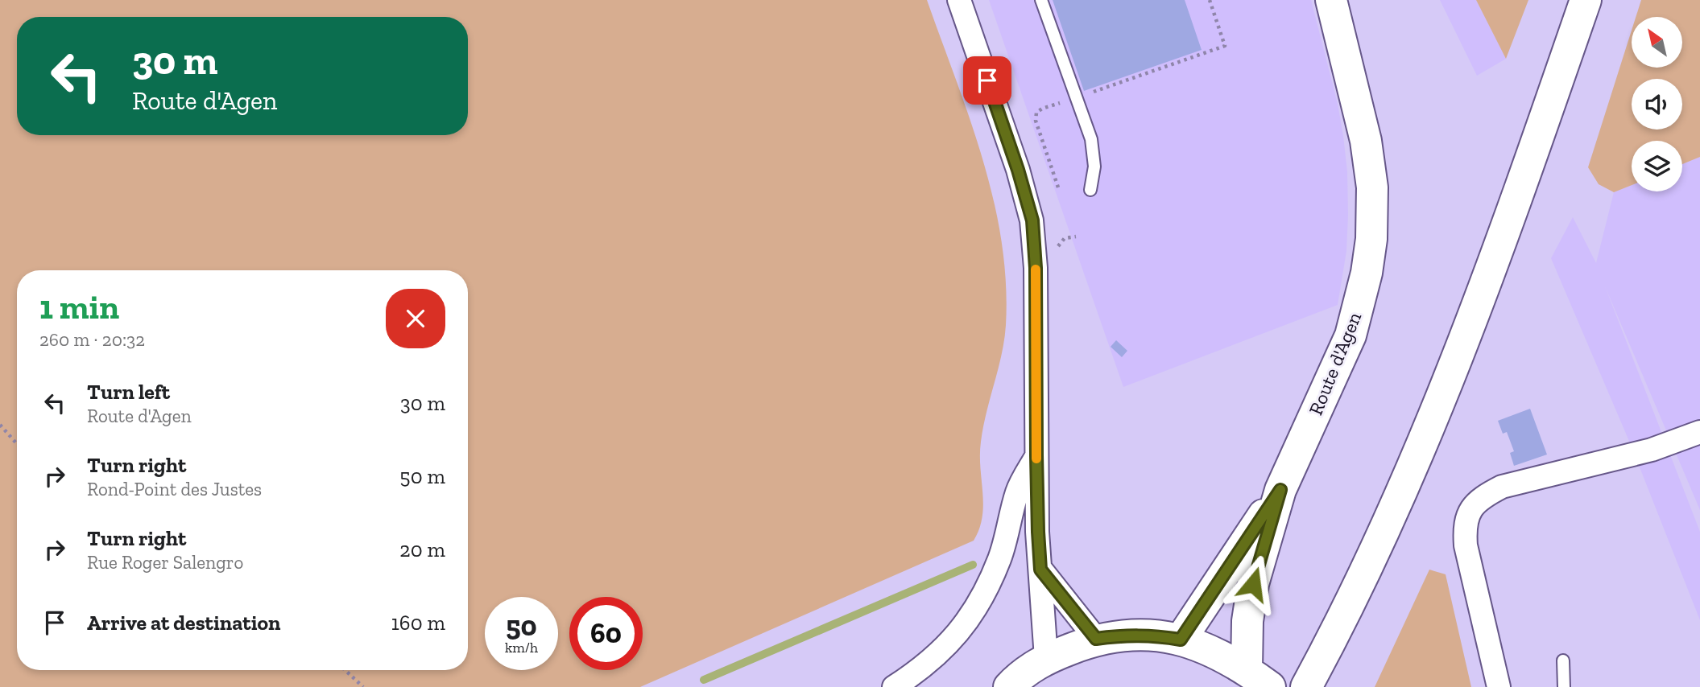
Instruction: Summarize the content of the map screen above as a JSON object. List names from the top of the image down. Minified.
{"streets":{"main road":["Route d'Agen"]},"north":"top left","page":{"turn":["30 m","Route d'Agen"],"heading":["1 min","260 m · 20:32"],"list":[{"name":"Turn left","note":"Route d'Agen","value":"30 m"},{"name":"Turn right","note":"Rond-Point des Justes","value":"50 m"},{"name":"Turn right","note":"Rue Roger Salengro","value":"20 m"},{"name":"Arrive at destination","value":"160 m"}],"speed":"50 km/h","limit":"60"}}
